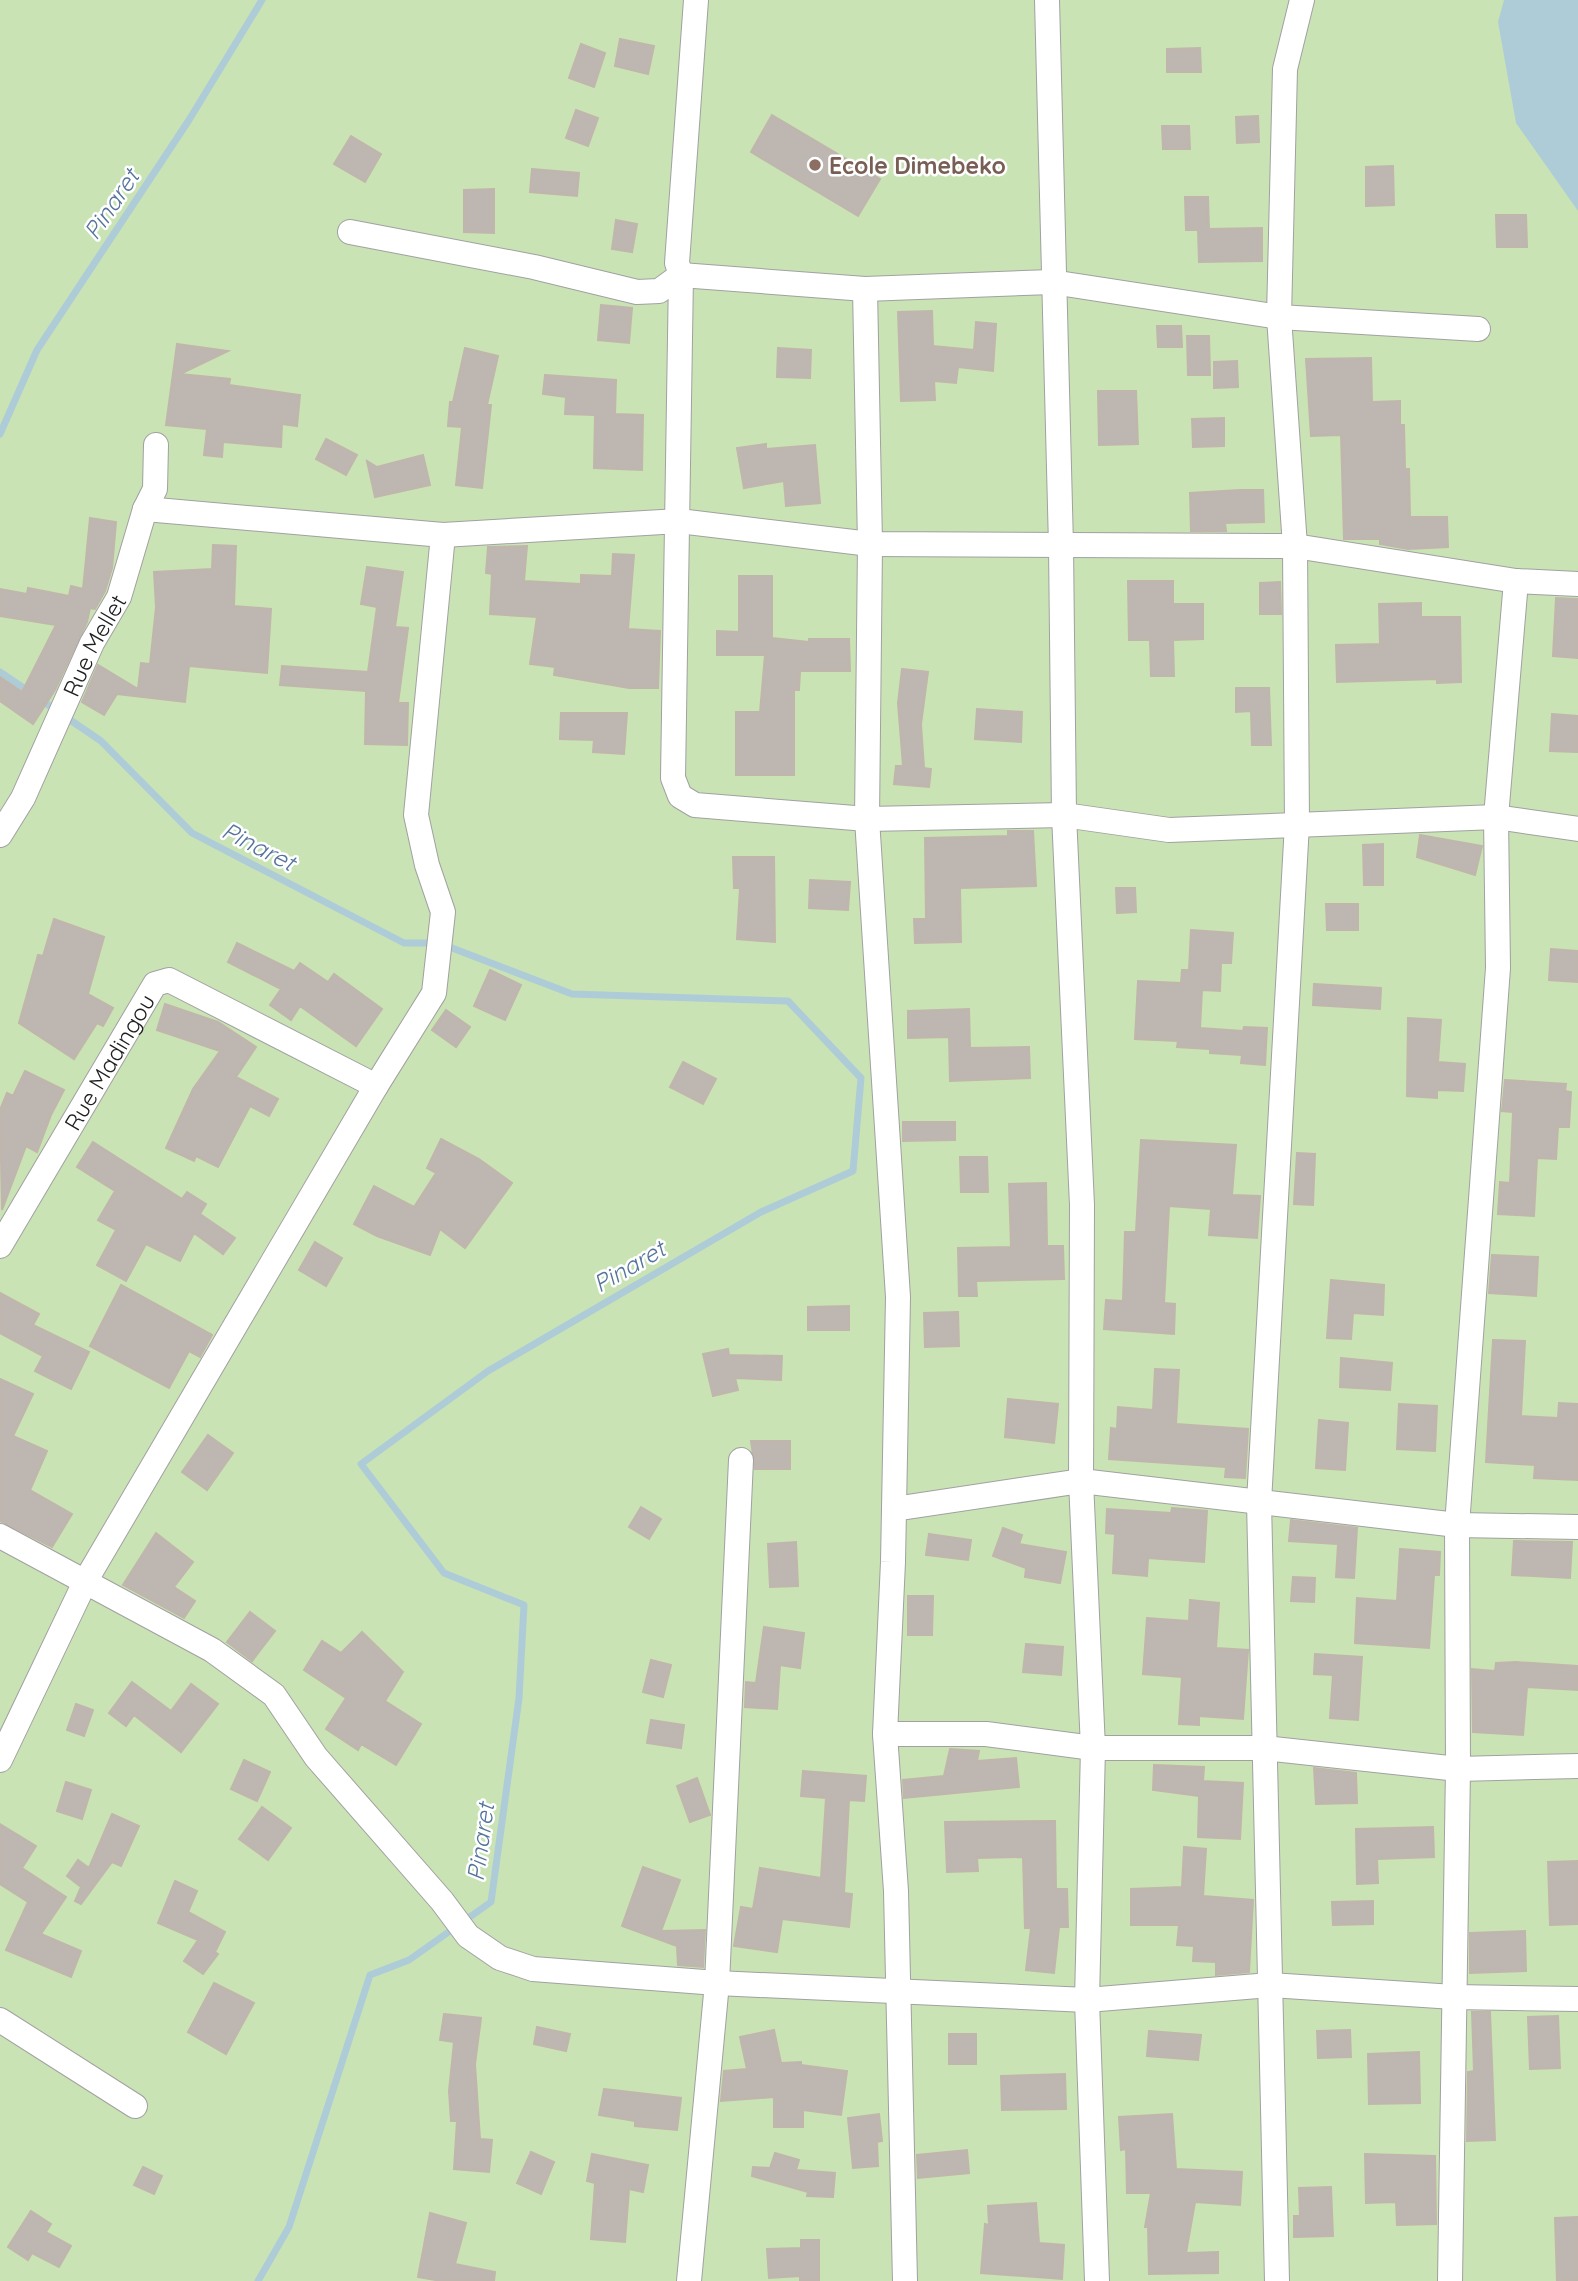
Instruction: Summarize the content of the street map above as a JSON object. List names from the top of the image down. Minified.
{"streets":{"street":["Rue Mellet","Rue Madingou"]},"water":["Pinaret"],"places":["Ecole Dimebeko"]}
